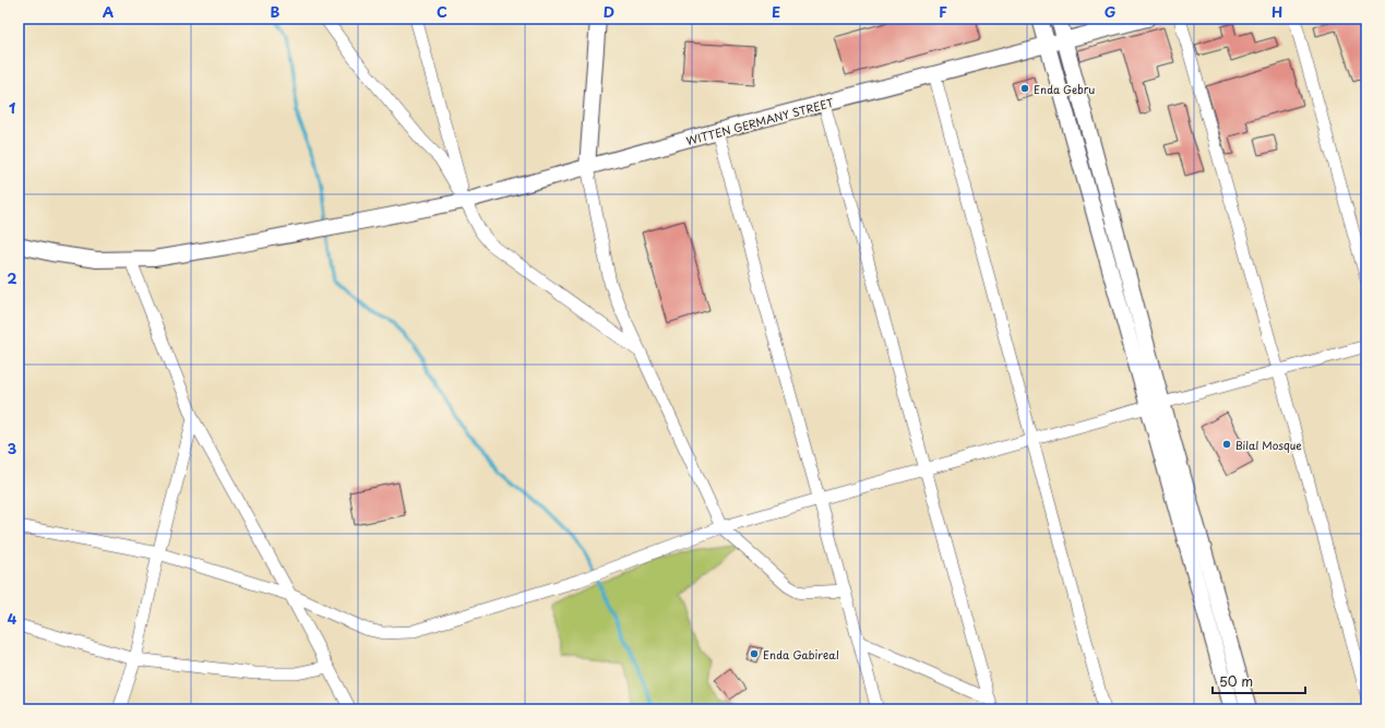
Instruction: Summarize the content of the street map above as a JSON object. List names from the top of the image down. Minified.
{"streets":{"street":["WITTEN GERMANY STREET"]},"places":["Enda Gebru","Bilal Mosque","Enda Gabireal"],"scale_bar":"50 m","grid":{"columns":["A","B","C","D","E","F","G","H"],"rows":["1","2","3","4"]}}
